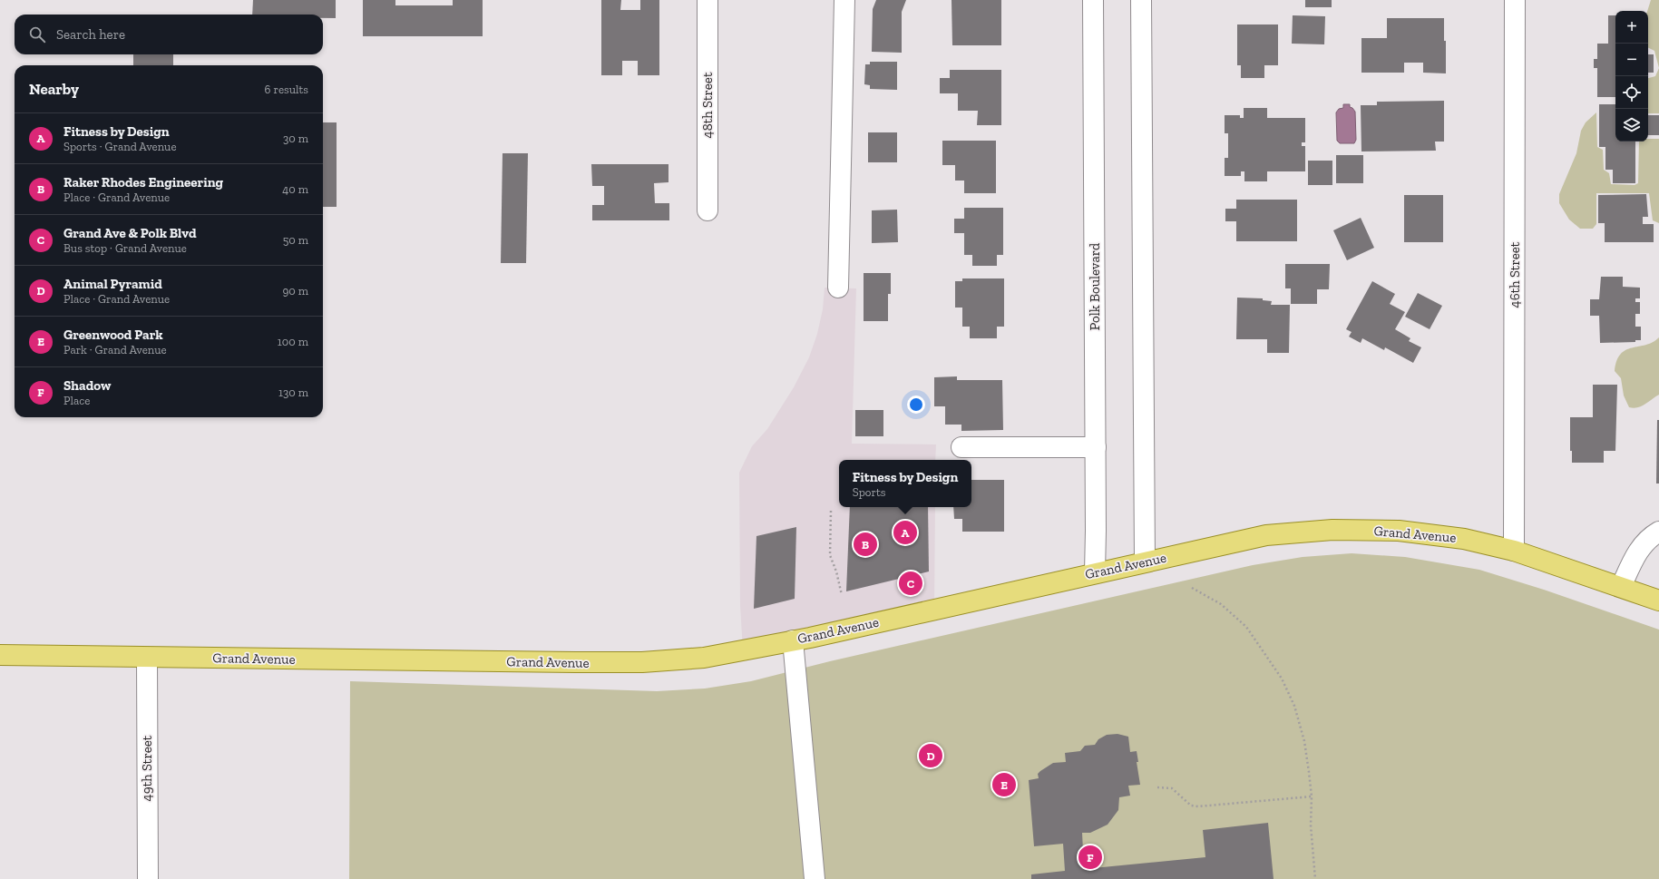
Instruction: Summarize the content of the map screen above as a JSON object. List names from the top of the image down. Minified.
{"streets":{"main road":["Grand Avenue"],"street":["48th Street","46th Street","Polk Boulevard","49th Street"]},"crossings":[["46th Street","Grand Avenue"],["Polk Boulevard","Grand Avenue"],["Grand Avenue","49th Street"]],"page":{"map_buttons":["+","−"],"search":"Search here","heading":["Nearby","6 results"],"list":[{"mark":"A","name":"Fitness by Design","note":"Sports · Grand Avenue","value":"30 m"},{"mark":"B","name":"Raker Rhodes Engineering","note":"Place · Grand Avenue","value":"40 m"},{"mark":"C","name":"Grand Ave & Polk Blvd","note":"Bus stop · Grand Avenue","value":"50 m"},{"mark":"D","name":"Animal Pyramid","note":"Place · Grand Avenue","value":"90 m"},{"mark":"E","name":"Greenwood Park","note":"Park · Grand Avenue","value":"100 m"},{"mark":"F","name":"Shadow","note":"Place","value":"130 m"}],"popup":["Fitness by Design","Sports"],"pins":["A","B","C","D","E","F"]}}
